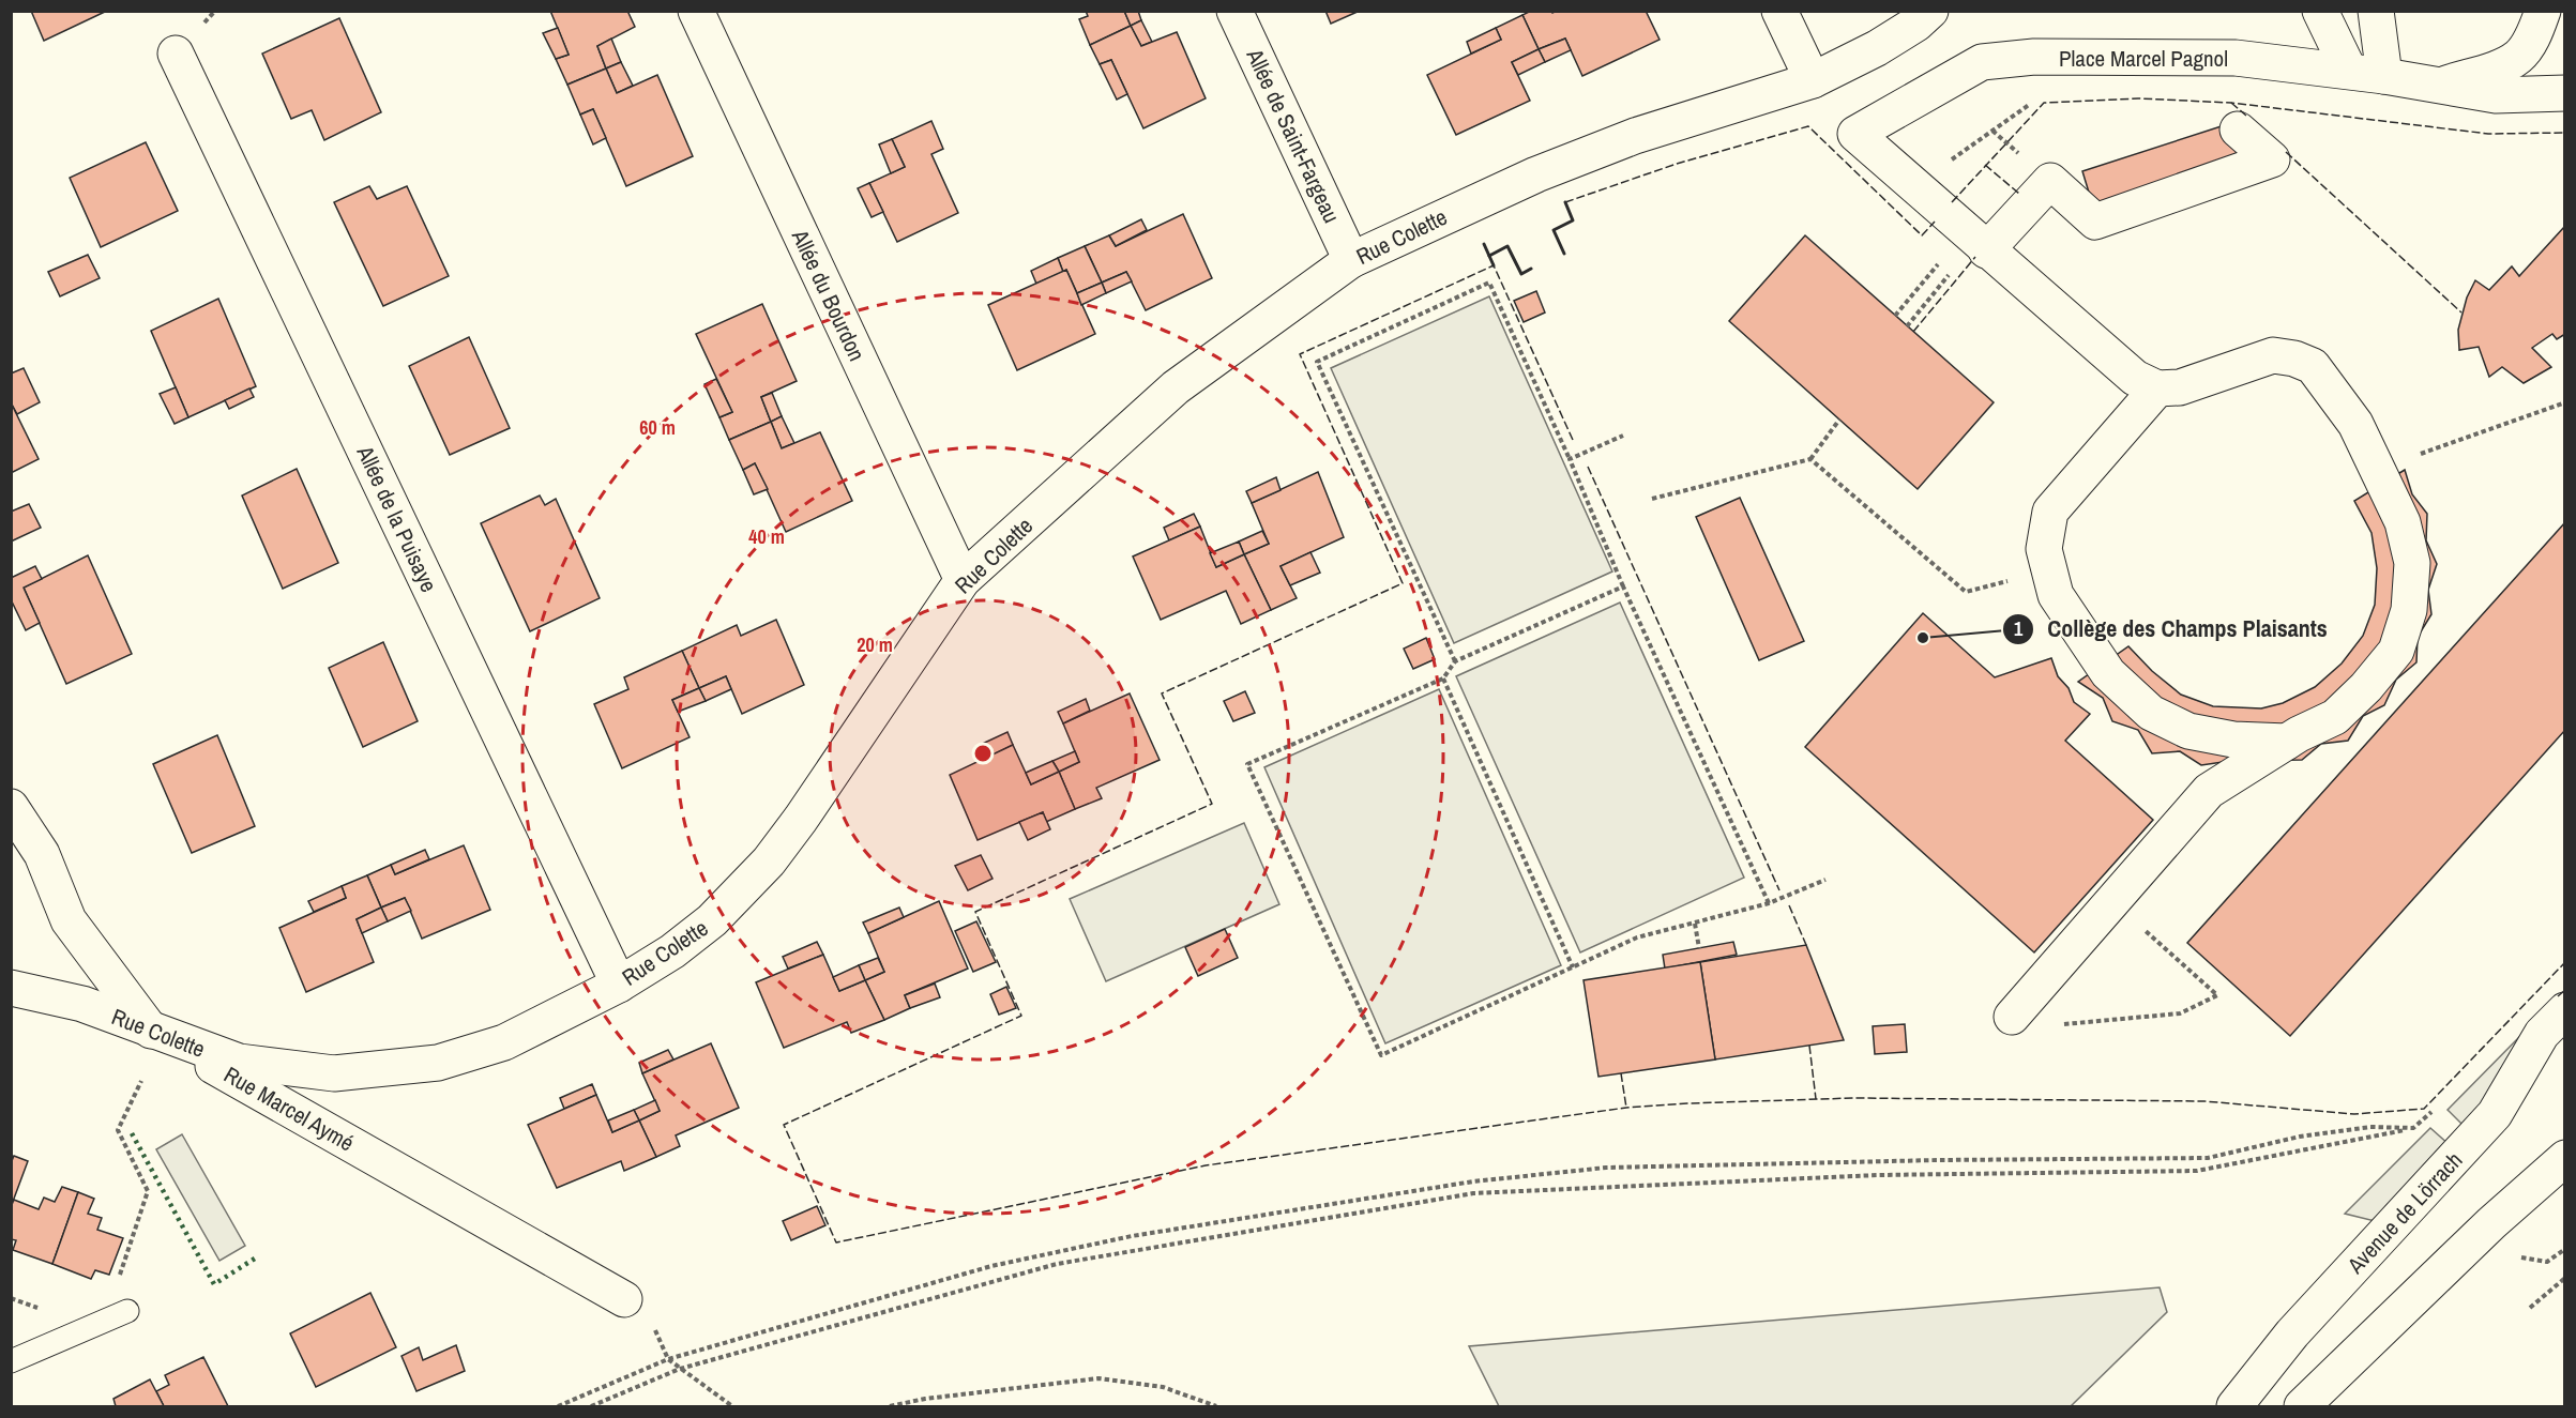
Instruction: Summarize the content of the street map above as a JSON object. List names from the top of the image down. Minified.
{"streets":{"street":["Place Marcel Pagnol","Allée de Saint-Fargeau","Rue Colette","Allée du Bourdon","Allée de la Puisaye","Rue Marcel Aymé","Avenue de Lörrach"]},"crossings":[["Allée de Saint-Fargeau","Rue Colette"],["Rue Colette","Allée du Bourdon"],["Rue Colette","Allée de la Puisaye"],["Rue Colette","Rue Marcel Aymé"]],"places":["Collège des Champs Plaisants"],"rings":["60 m","40 m","20 m"]}
